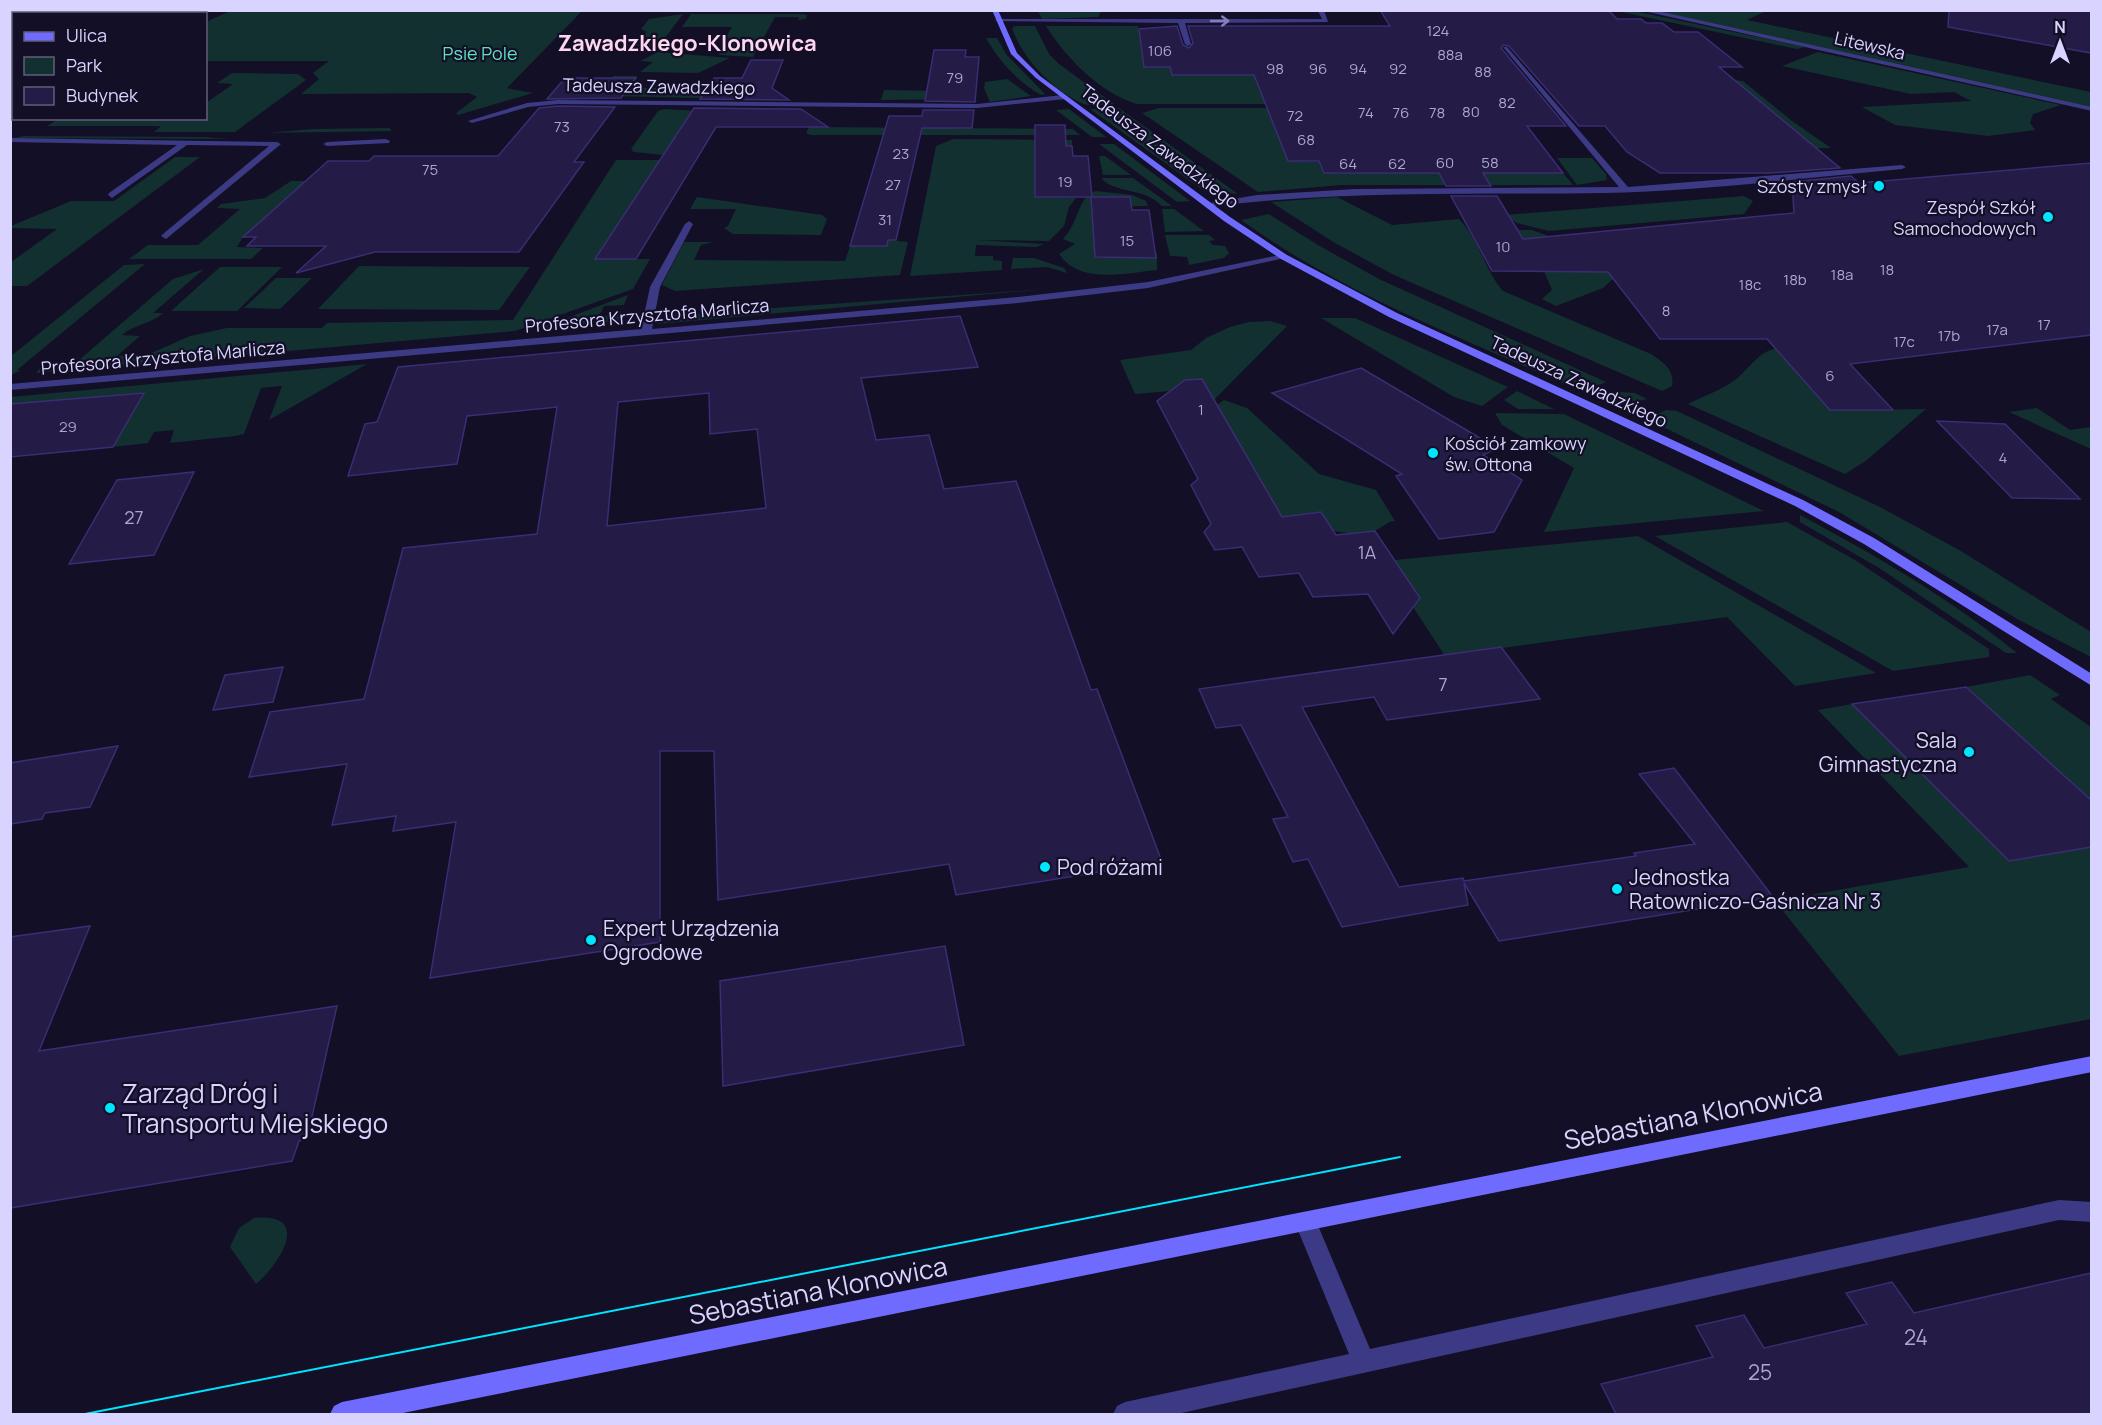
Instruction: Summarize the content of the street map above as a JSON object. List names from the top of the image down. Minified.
{"streets":{"street":["Litewska","Tadeusza Zawadzkiego","Profesora Krzysztofa Marlicza","Sebastiana Klonowica"]},"crossings":[["Tadeusza Zawadzkiego","Profesora Krzysztofa Marlicza"]],"districts":["Zawadzkiego-Klonowica"],"parks":["Psie Pole"],"places":["Szósty zmysł","Zespół Szkół Samochodowych","Kościół zamkowy św. Ottona","Sala Gimnastyczna","Pod różami","Jednostka Ratowniczo-Gaśnicza Nr 3","Expert Urządzenia Ogrodowe","Zarząd Dróg i Transportu Miejskiego"],"house_numbers":["124","106","88a","98","96","94","92","88","79","82","80","74","76","78","72","73","68","23","60","58","64","62","75","19","27","31","15","10","18","18a","18b","18c","8","17","17a","17b","17c","6","1","29","4","27","1A","7","24","25"],"legend":["Ulica","Park","Budynek"],"north":"top"}
